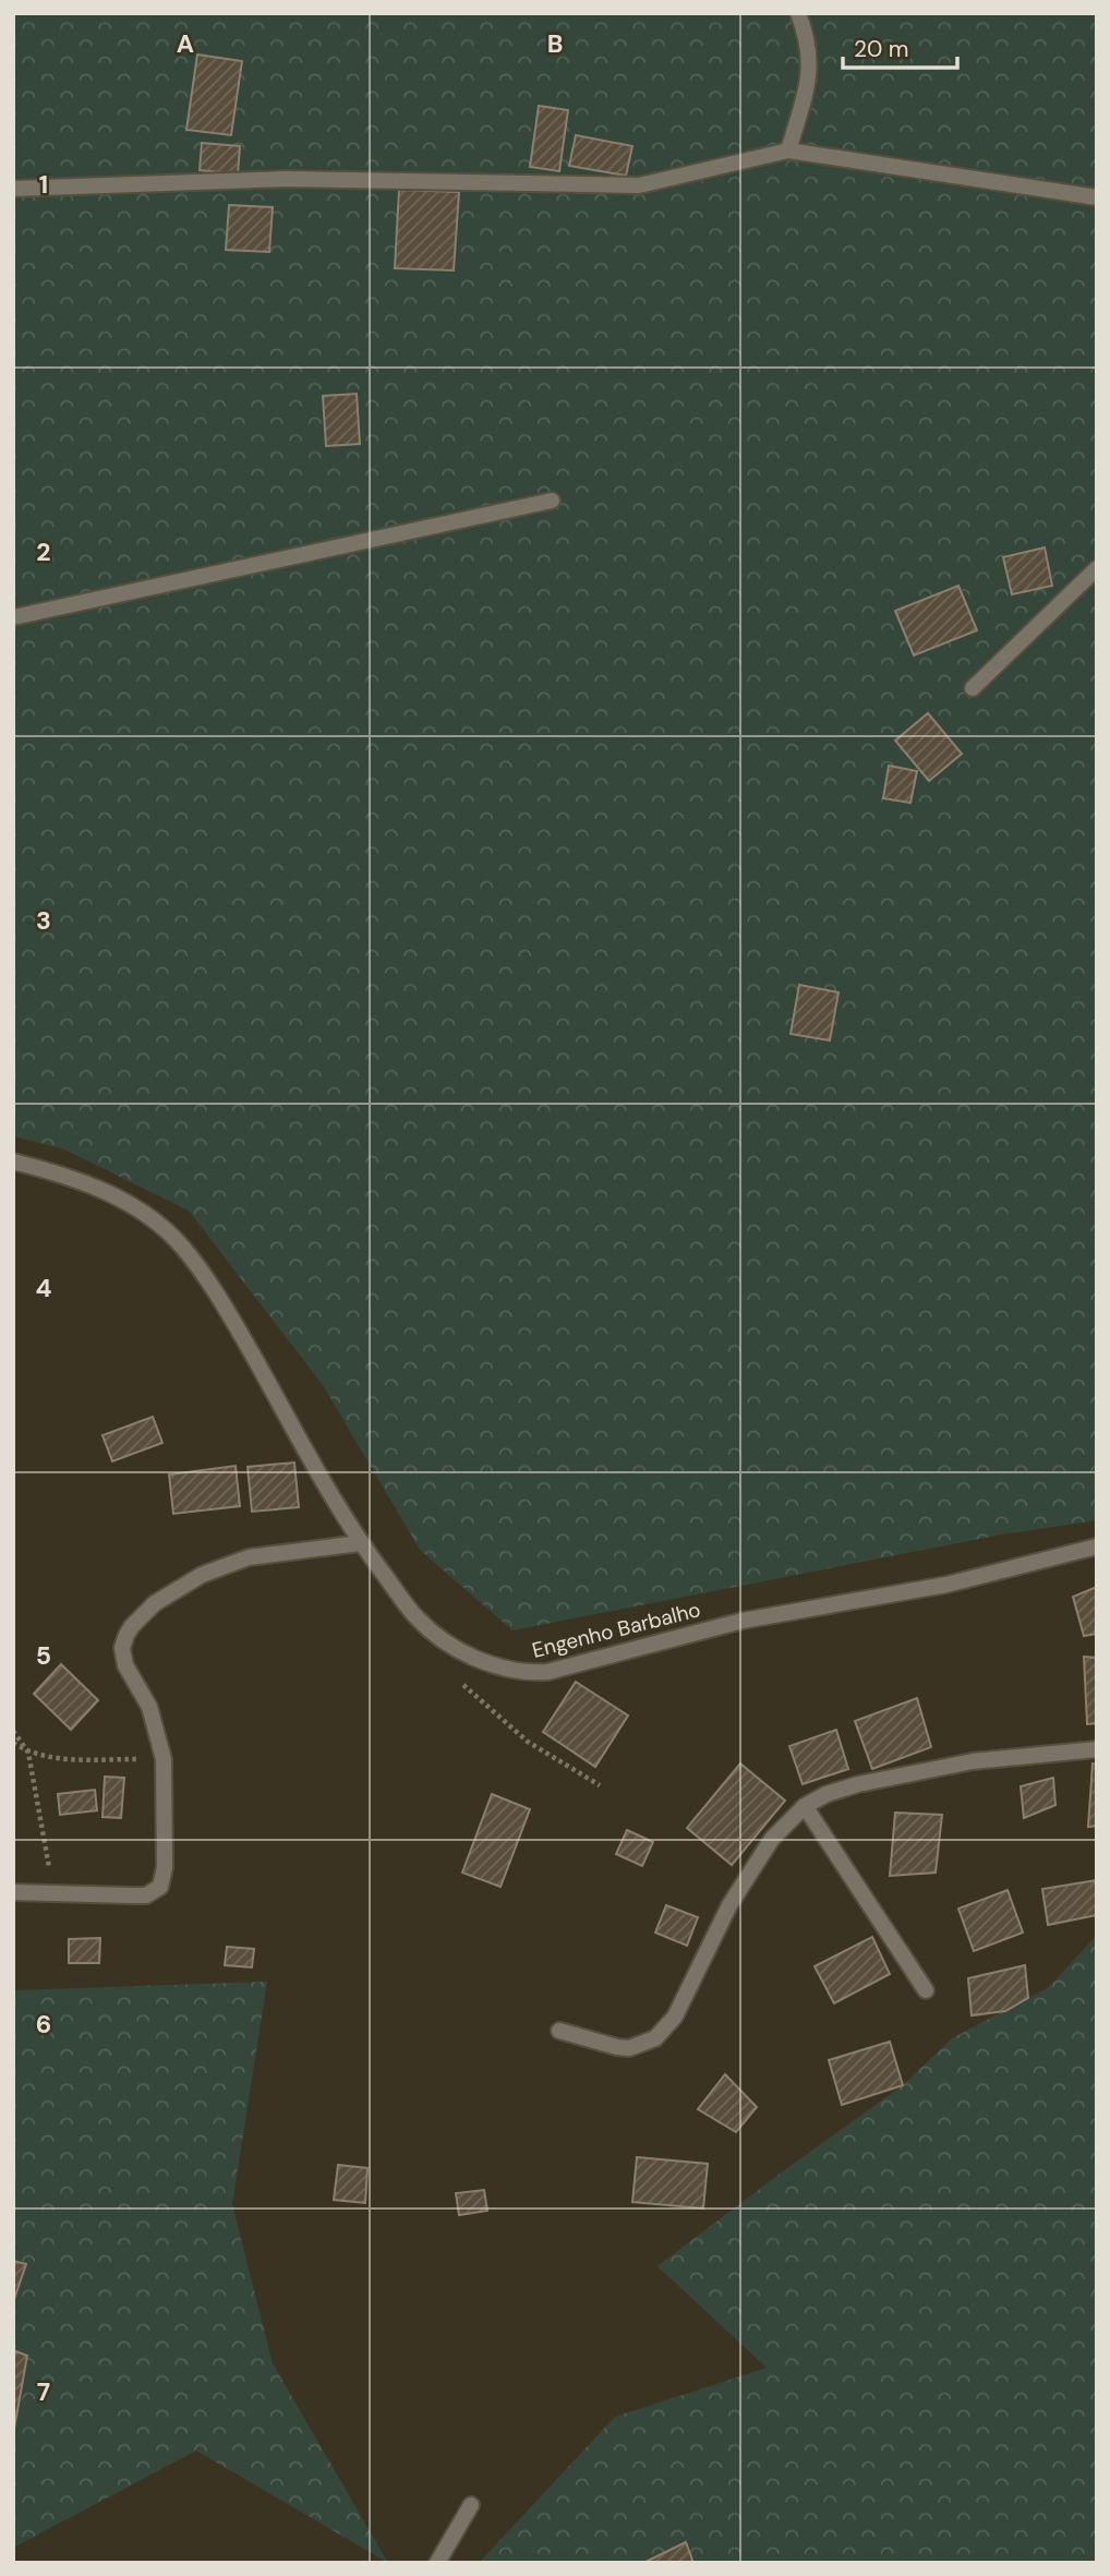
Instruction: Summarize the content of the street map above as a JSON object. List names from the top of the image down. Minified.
{"streets":{"street":["Engenho Barbalho"]},"scale_bar":"20 m","grid":{"columns":["A","B"],"rows":["1","2","3","4","5","6","7"]}}
